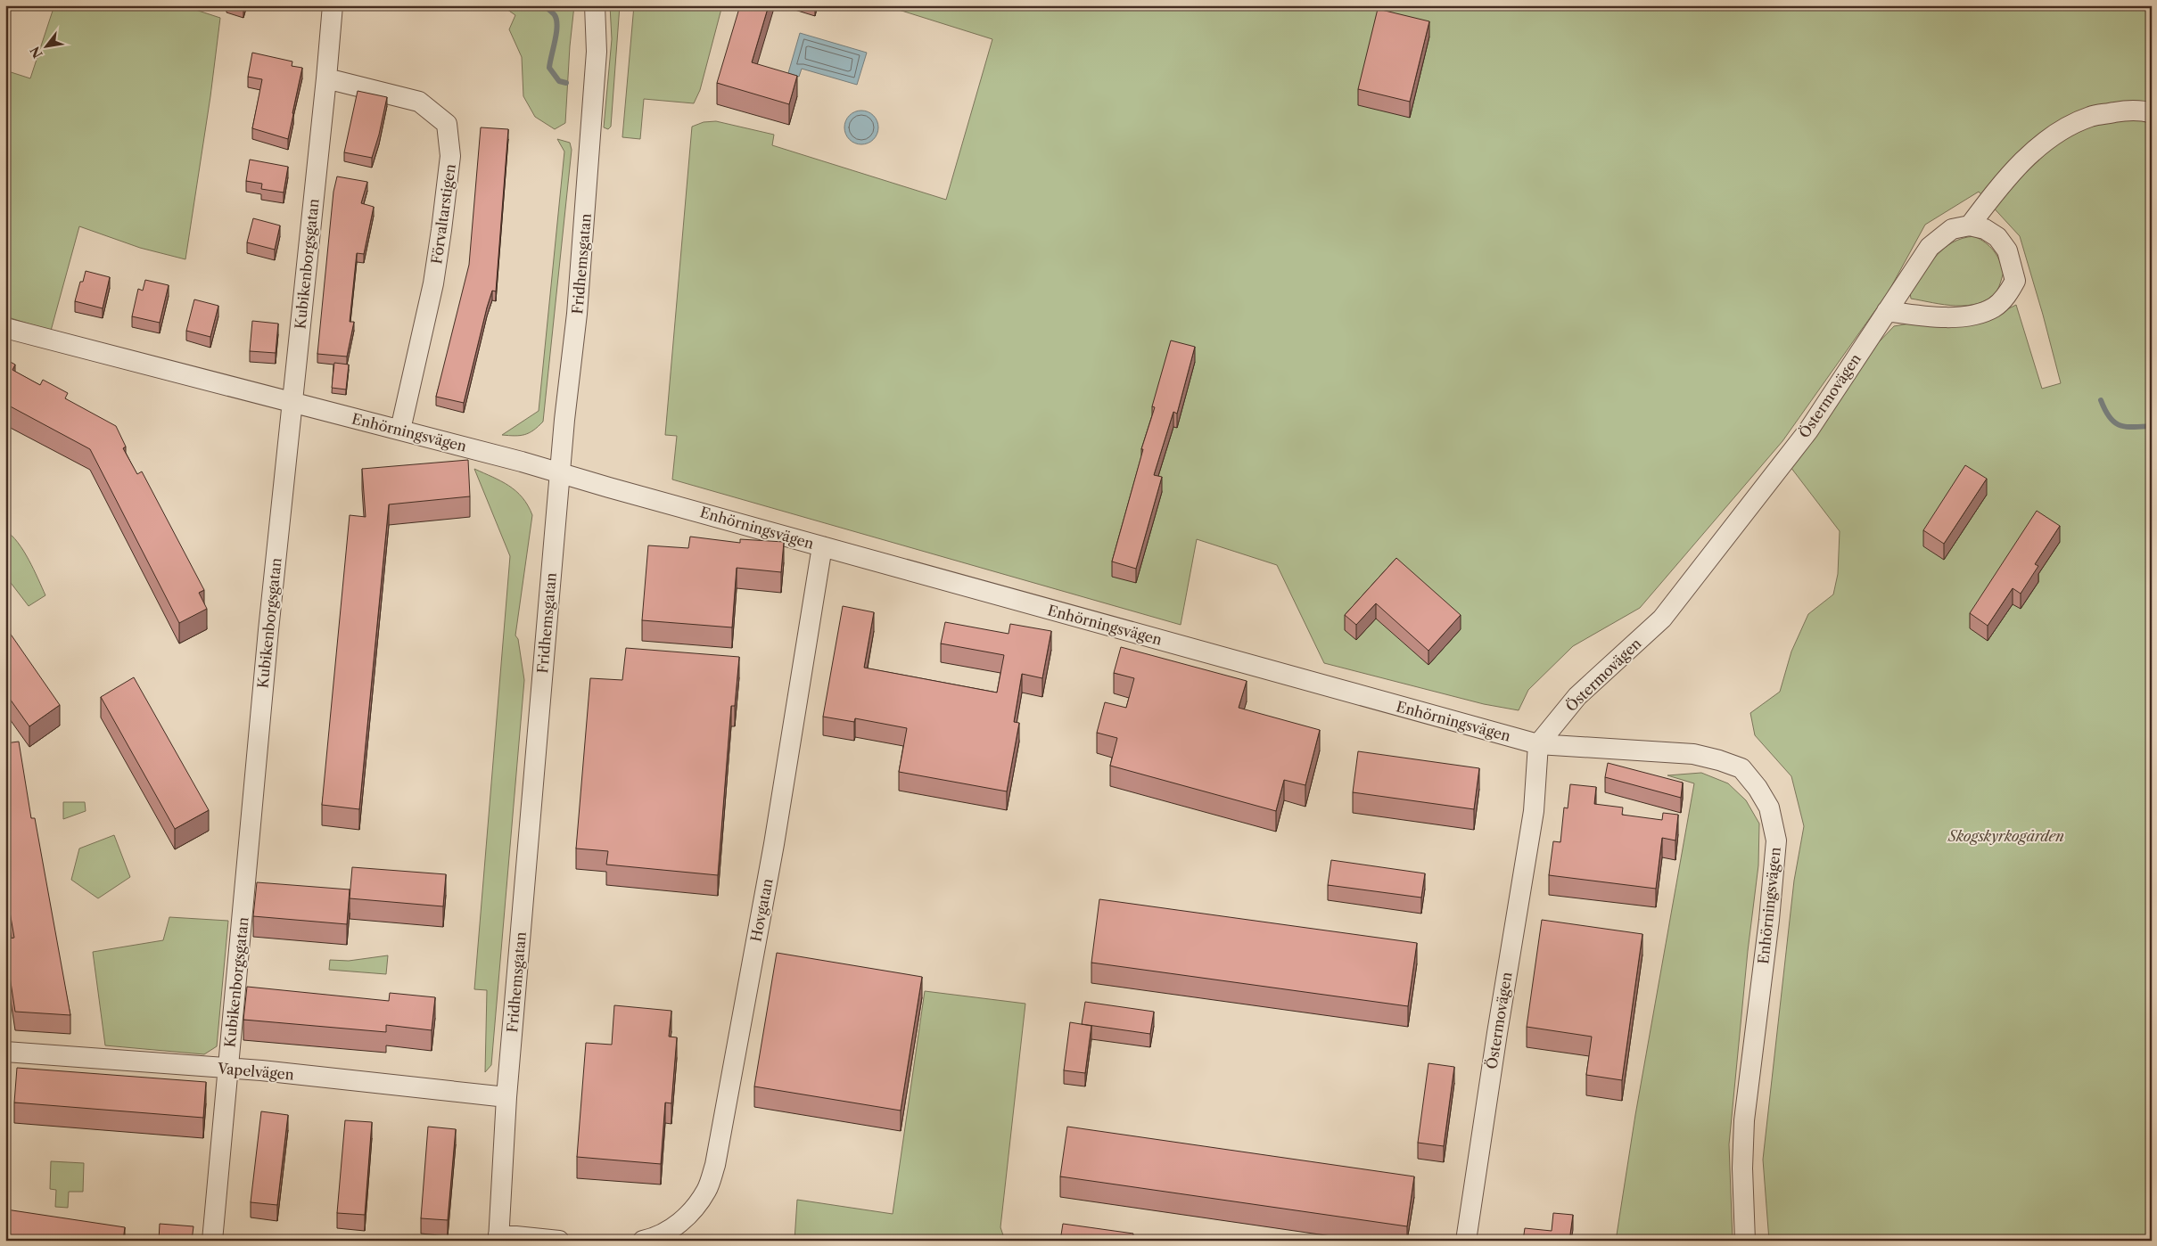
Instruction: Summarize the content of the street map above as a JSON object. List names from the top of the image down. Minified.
{"streets":{"street":["Förvaltarstigen","Kubikenborgsgatan","Fridhemsgatan","Östermovägen","Enhörningsvägen","Hovgatan","Vapelvägen"]},"crossings":[["Förvaltarstigen","Kubikenborgsgatan"],["Förvaltarstigen","Enhörningsvägen"],["Kubikenborgsgatan","Enhörningsvägen"],["Kubikenborgsgatan","Vapelvägen"],["Fridhemsgatan","Enhörningsvägen"],["Fridhemsgatan","Vapelvägen"],["Östermovägen","Enhörningsvägen"],["Enhörningsvägen","Hovgatan"]],"parks":["Skogskyrkogården"],"north":"bottom left"}
